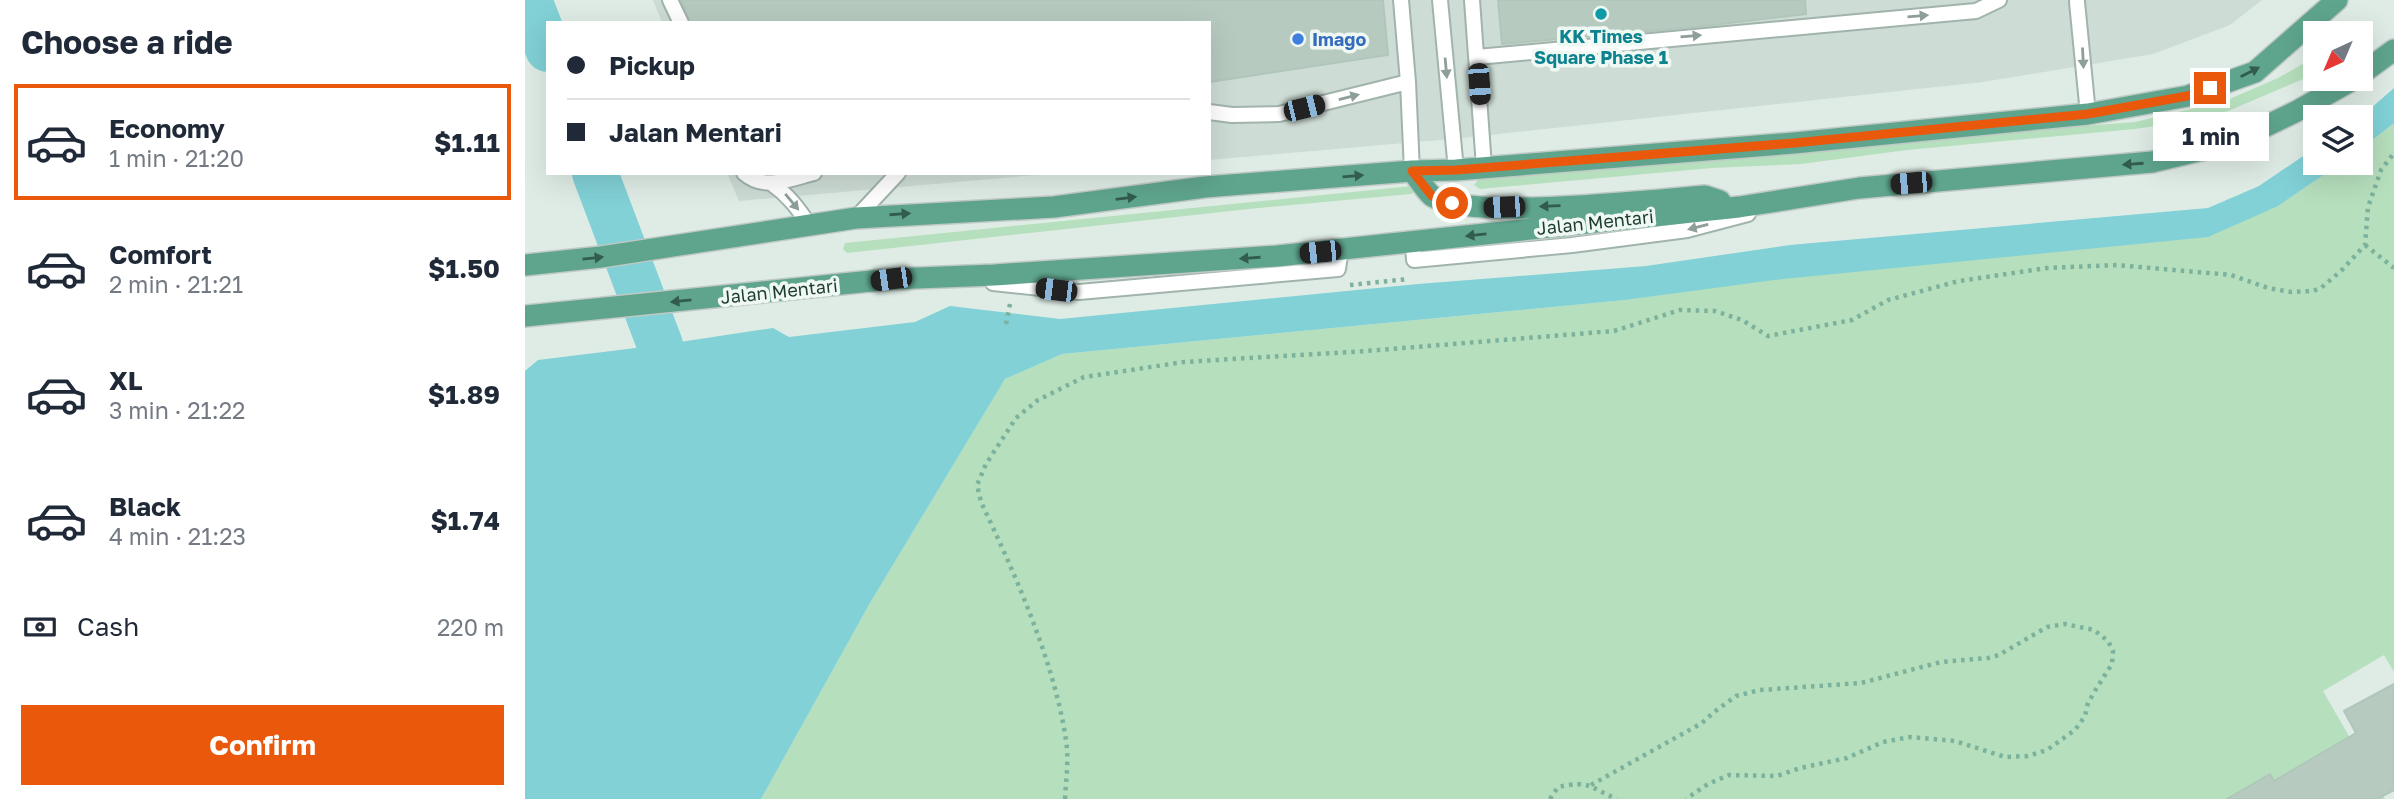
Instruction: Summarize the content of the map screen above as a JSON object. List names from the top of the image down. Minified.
{"streets":{"main road":["Jalan Mentari"]},"places":["KK Times Square Phase 1","Imago"],"north":"bottom left","page":{"heading":"Choose a ride","banner":["Pickup","Jalan Mentari"],"list":[{"name":"Economy","note":"1 min · 21:20","value":"$1.11"},{"name":"Comfort","note":"2 min · 21:21","value":"$1.50"},{"name":"XL","note":"3 min · 21:22","value":"$1.89"},{"name":"Black","note":"4 min · 21:23","value":"$1.74"}],"bubble":"1 min","pay":["Cash","220 m"],"buttons":"Confirm"}}
